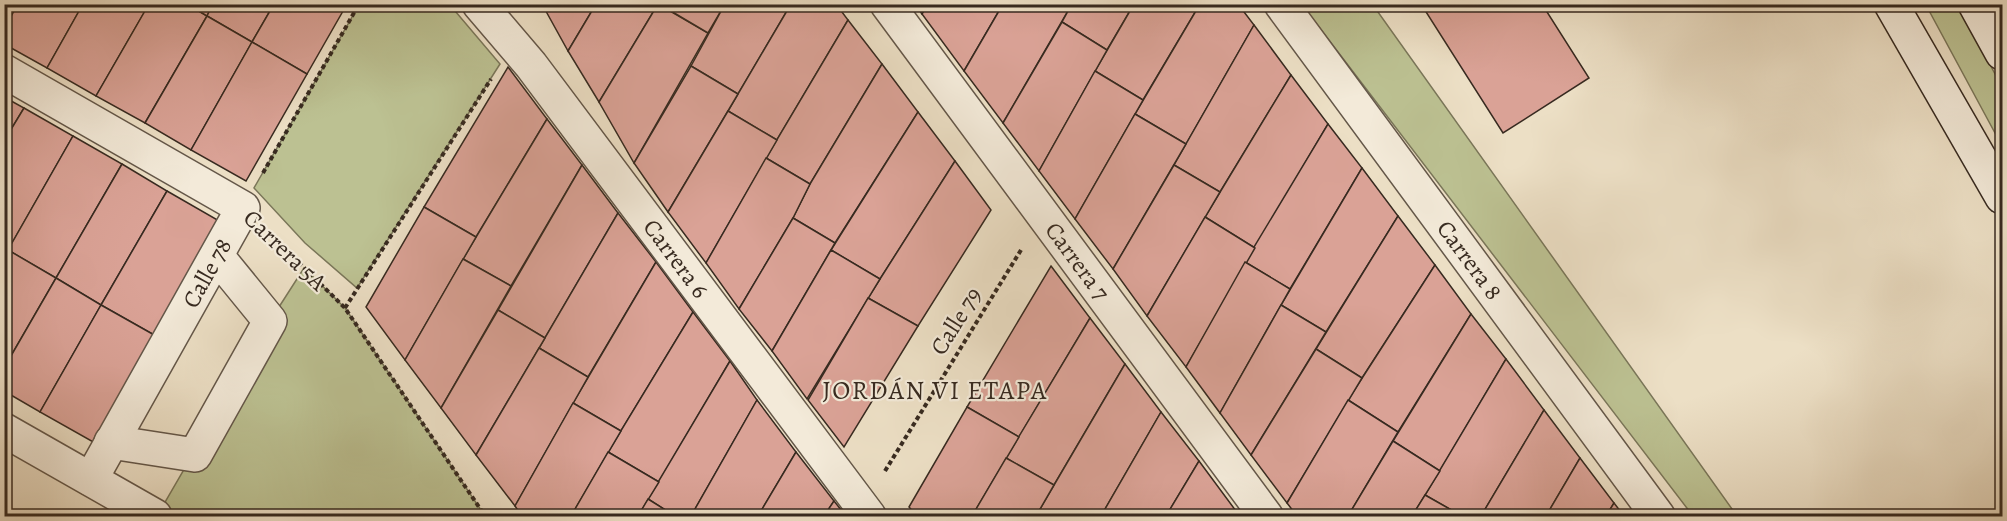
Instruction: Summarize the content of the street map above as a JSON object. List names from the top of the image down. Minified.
{"streets":{"street":["Carrera 5A","Carrera 6","Carrera 8","Carrera 7","Calle 78"],"path":["Calle 79"]},"crossings":[["Carrera 5A","Calle 78"],["Carrera 6","Calle 79"],["Carrera 7","Calle 79"]],"districts":["JORDÁN VI ETAPA"]}
